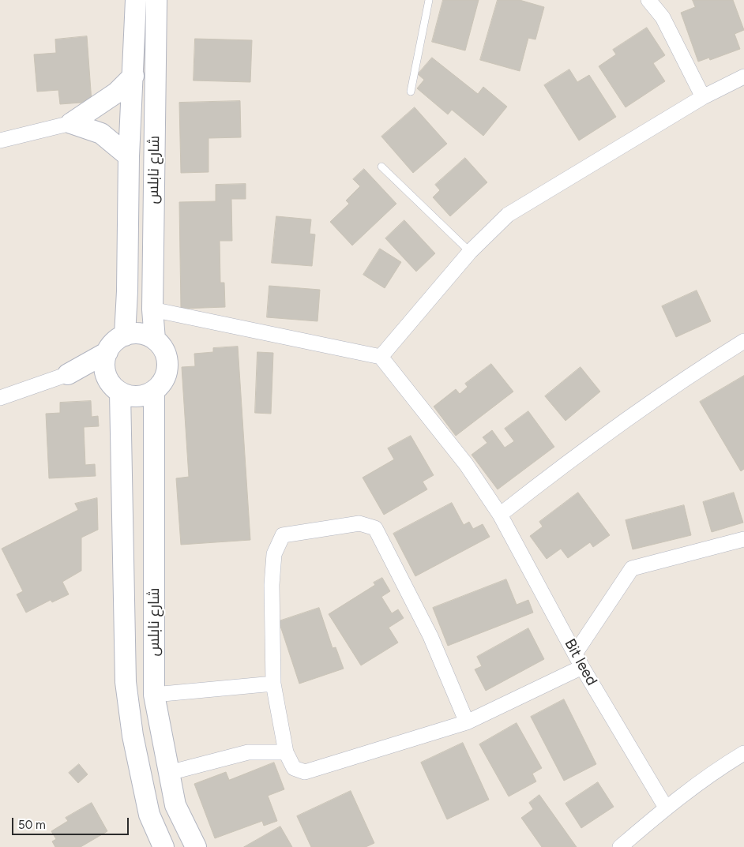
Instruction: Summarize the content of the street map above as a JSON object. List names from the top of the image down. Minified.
{"streets":{"main road":["شارع نابلس"],"street":["Bit leed"]},"scale_bar":"50 m"}
